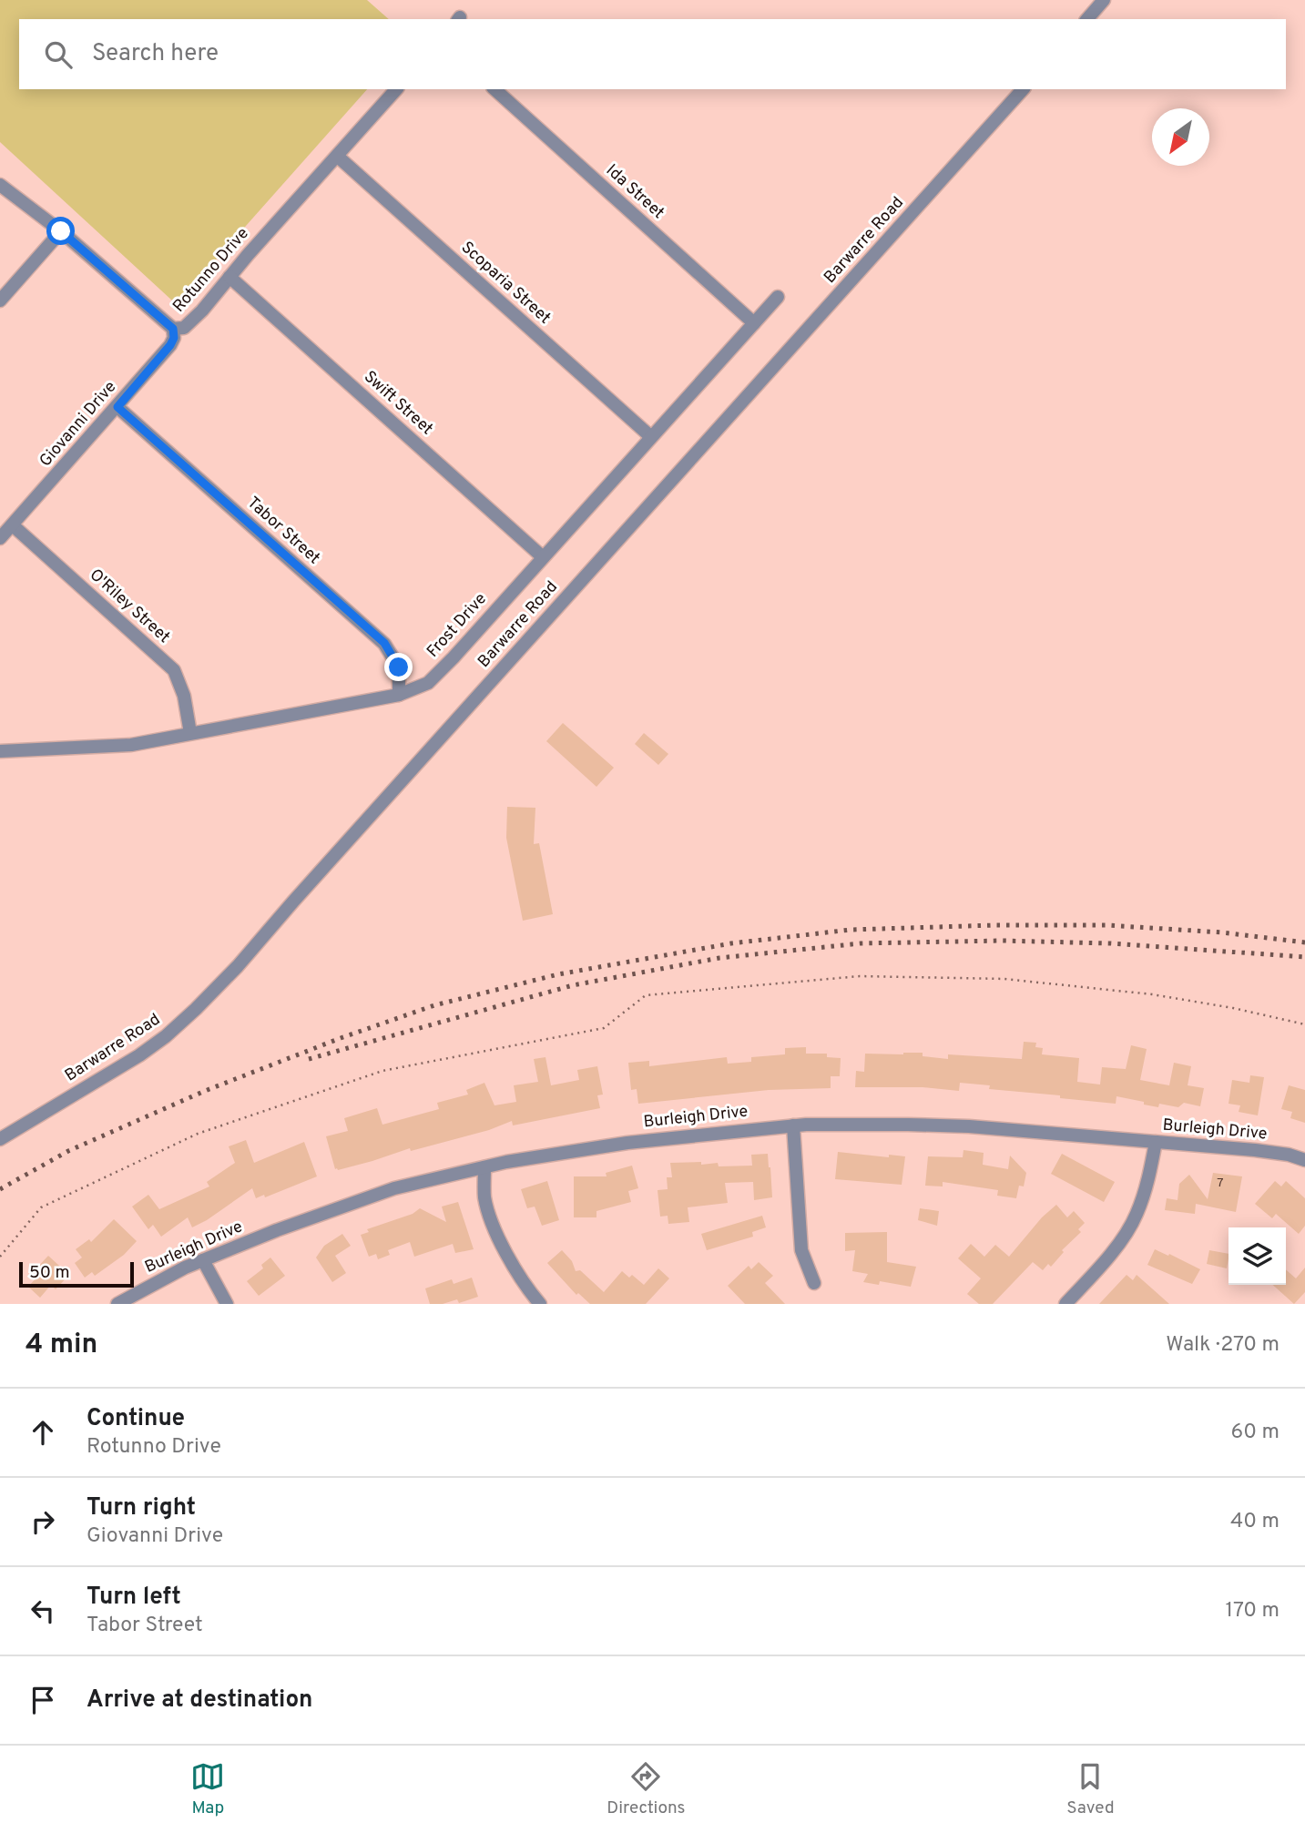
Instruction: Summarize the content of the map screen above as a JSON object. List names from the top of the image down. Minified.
{"streets":{"street":["Ida Street","Barwarre Road","Rotunno Drive","Scoparia Street","Swift Street","Giovanni Drive","Tabor Street","O'Riley Street","Frost Drive","Burleigh Drive"]},"crossings":[["Ida Street","Frost Drive"],["Rotunno Drive","Scoparia Street"],["Rotunno Drive","Swift Street"],["Rotunno Drive","Giovanni Drive"],["Scoparia Street","Frost Drive"],["Swift Street","Frost Drive"],["Giovanni Drive","Tabor Street"],["Giovanni Drive","O'Riley Street"],["Tabor Street","Frost Drive"],["O'Riley Street","Frost Drive"]],"house_numbers":["7"],"scale_bar":"50 m","north":"bottom left","page":{"search":"Search here","scale":"50 m","heading":["4 min","Walk · 270 m"],"list":[["Continue","Rotunno Drive","60 m"],["Turn right","Giovanni Drive","40 m"],["Turn left","Tabor Street","170 m"],"Arrive at destination"],"nav":["Map","Directions","Saved"]}}
